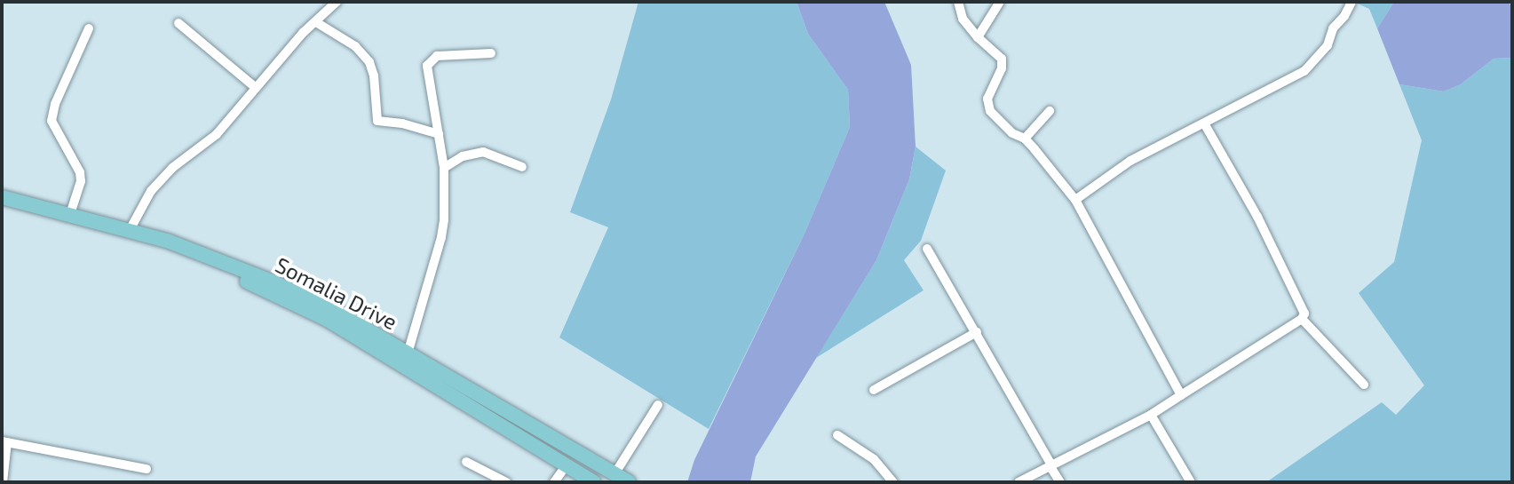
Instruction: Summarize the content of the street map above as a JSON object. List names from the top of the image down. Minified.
{"streets":{"main road":["Somalia Drive"]}}
